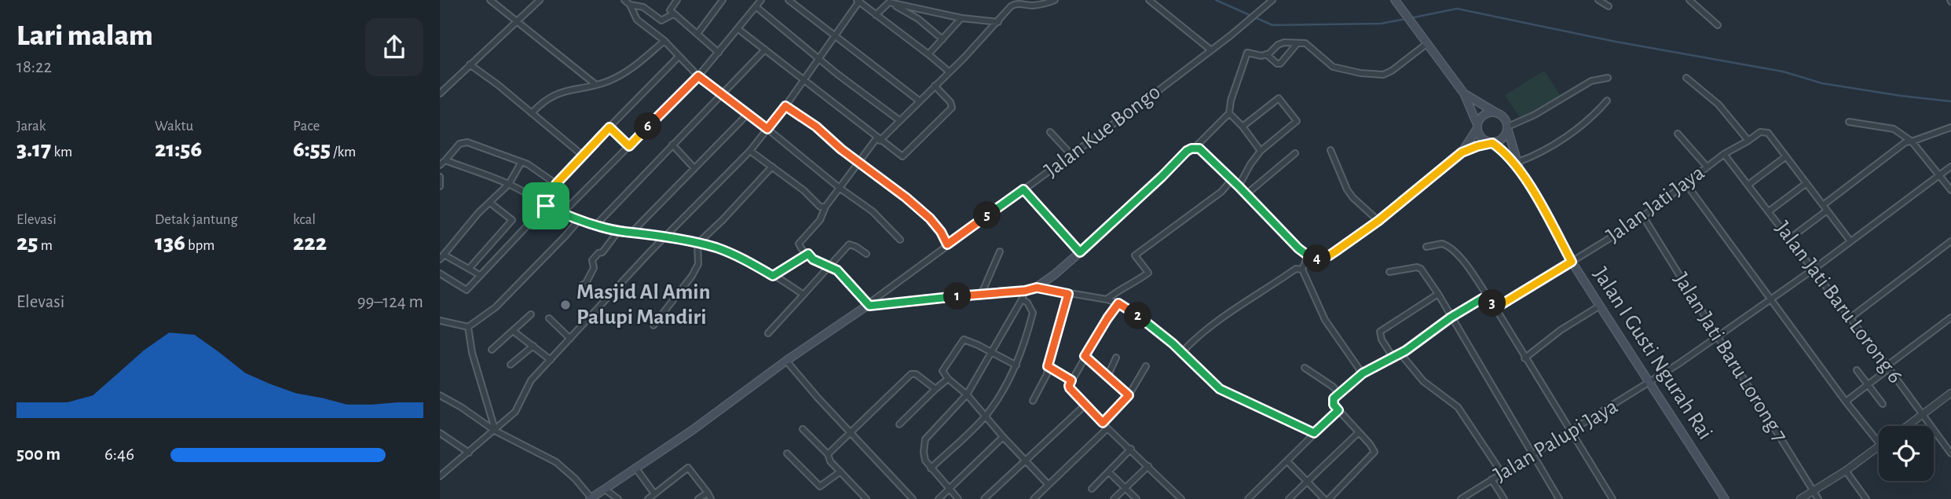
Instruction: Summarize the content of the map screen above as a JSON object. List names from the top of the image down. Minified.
{"streets":{"main road":["Jalan I Gusti Ngurah Rai"],"street":["Jalan Kue Bongo","Jalan Jati Jaya","Jalan Jati Baru Lorong 6","Jalan Jati Baru Lorong 7","Jalan Palupi Jaya"]},"crossings":[["Jalan Jati Jaya","Jalan Jati Baru Lorong 6"],["Jalan Jati Jaya","Jalan I Gusti Ngurah Rai"],["Jalan Jati Jaya","Jalan Jati Baru Lorong 7"],["Jalan Jati Baru Lorong 6","Jalan Palupi Jaya"],["Jalan I Gusti Ngurah Rai","Jalan Palupi Jaya"],["Jalan Jati Baru Lorong 7","Jalan Palupi Jaya"]],"places":["Masjid Al Amin Palupi Mandiri"],"page":{"heading":["Lari malam","18:22"],"stats":[["Jarak","3.17 km"],["Waktu","21:56"],["Pace","6:55 /km"],["Elevasi","25 m"],["Detak jantung","136 bpm"],["kcal","222"]],"pins":["6","5","4","1","3","2"],"chart":["Elevasi","99–124 m"],"list":[{"name":"500 m","note":"6:46"}]}}
